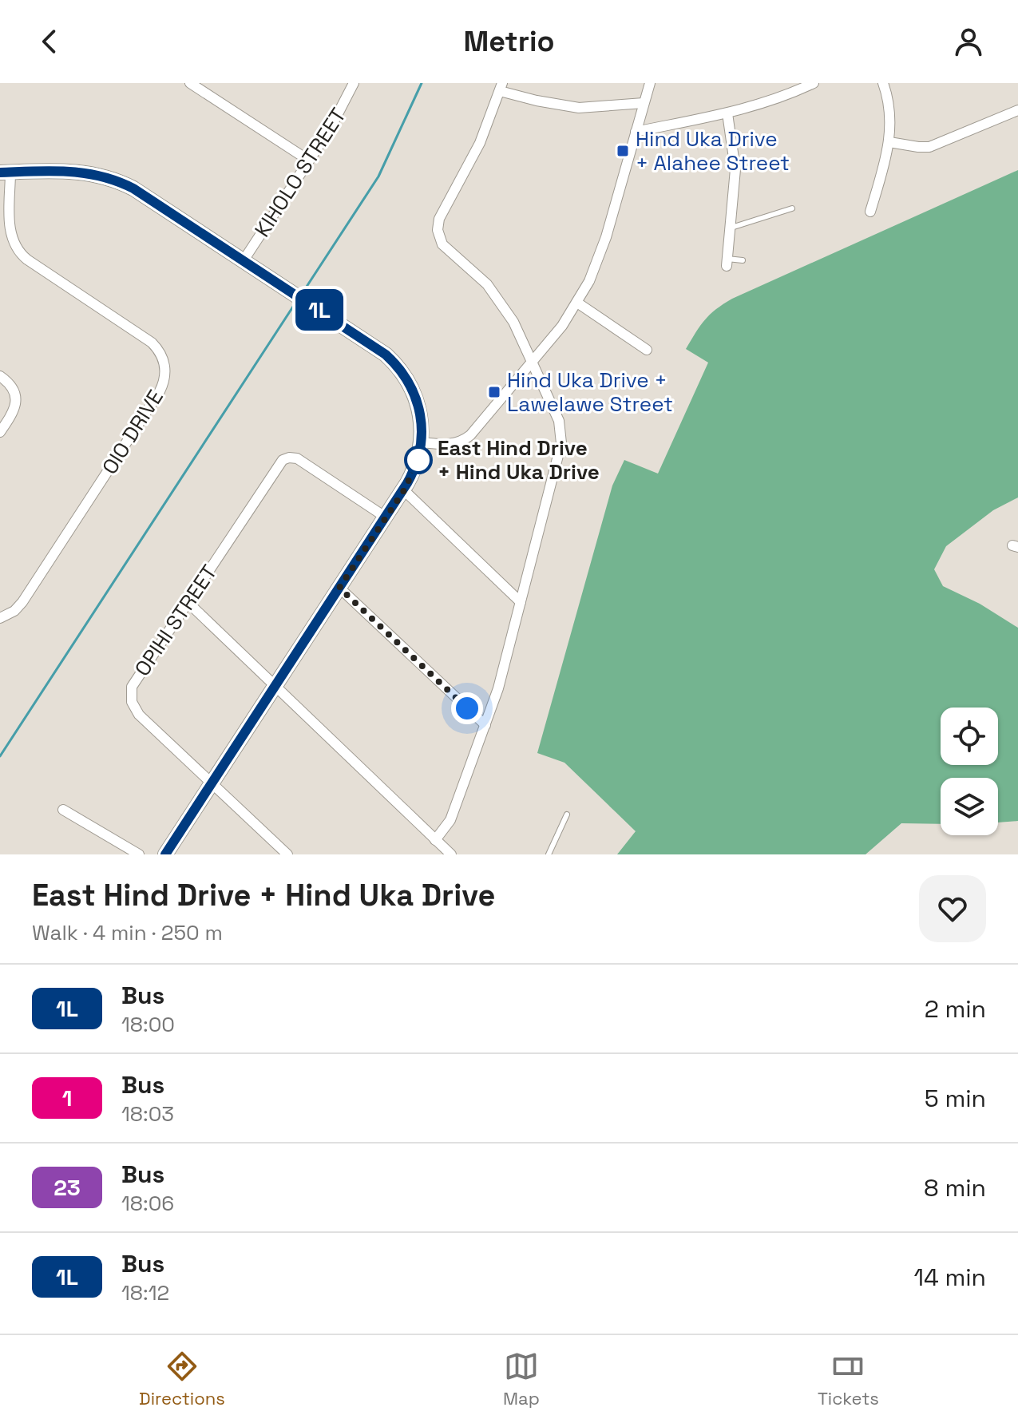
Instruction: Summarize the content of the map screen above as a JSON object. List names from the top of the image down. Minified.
{"streets":{"street":["KIHOLO STREET","OIO DRIVE","OPIHI STREET"]},"places":{"transit":["Hind Uka Drive + Alahee Street","Hind Uka Drive + Lawelawe Street"],"other":["East Hind Drive + Hind Uka Drive"]},"lines":["bus line 1L"],"page":{"header":"Metrio","on_map":"1L","heading":["East Hind Drive + Hind Uka Drive","Walk · 4 min · 250 m"],"list":[{"mark":"1L","name":"Bus","note":"18:00","value":"2 min"},{"mark":"1","name":"Bus","note":"18:03","value":"5 min"},{"mark":"23","name":"Bus","note":"18:06","value":"8 min"},{"mark":"1L","name":"Bus","note":"18:12","value":"14 min"}],"tabs":["Directions","Map","Tickets"]}}
